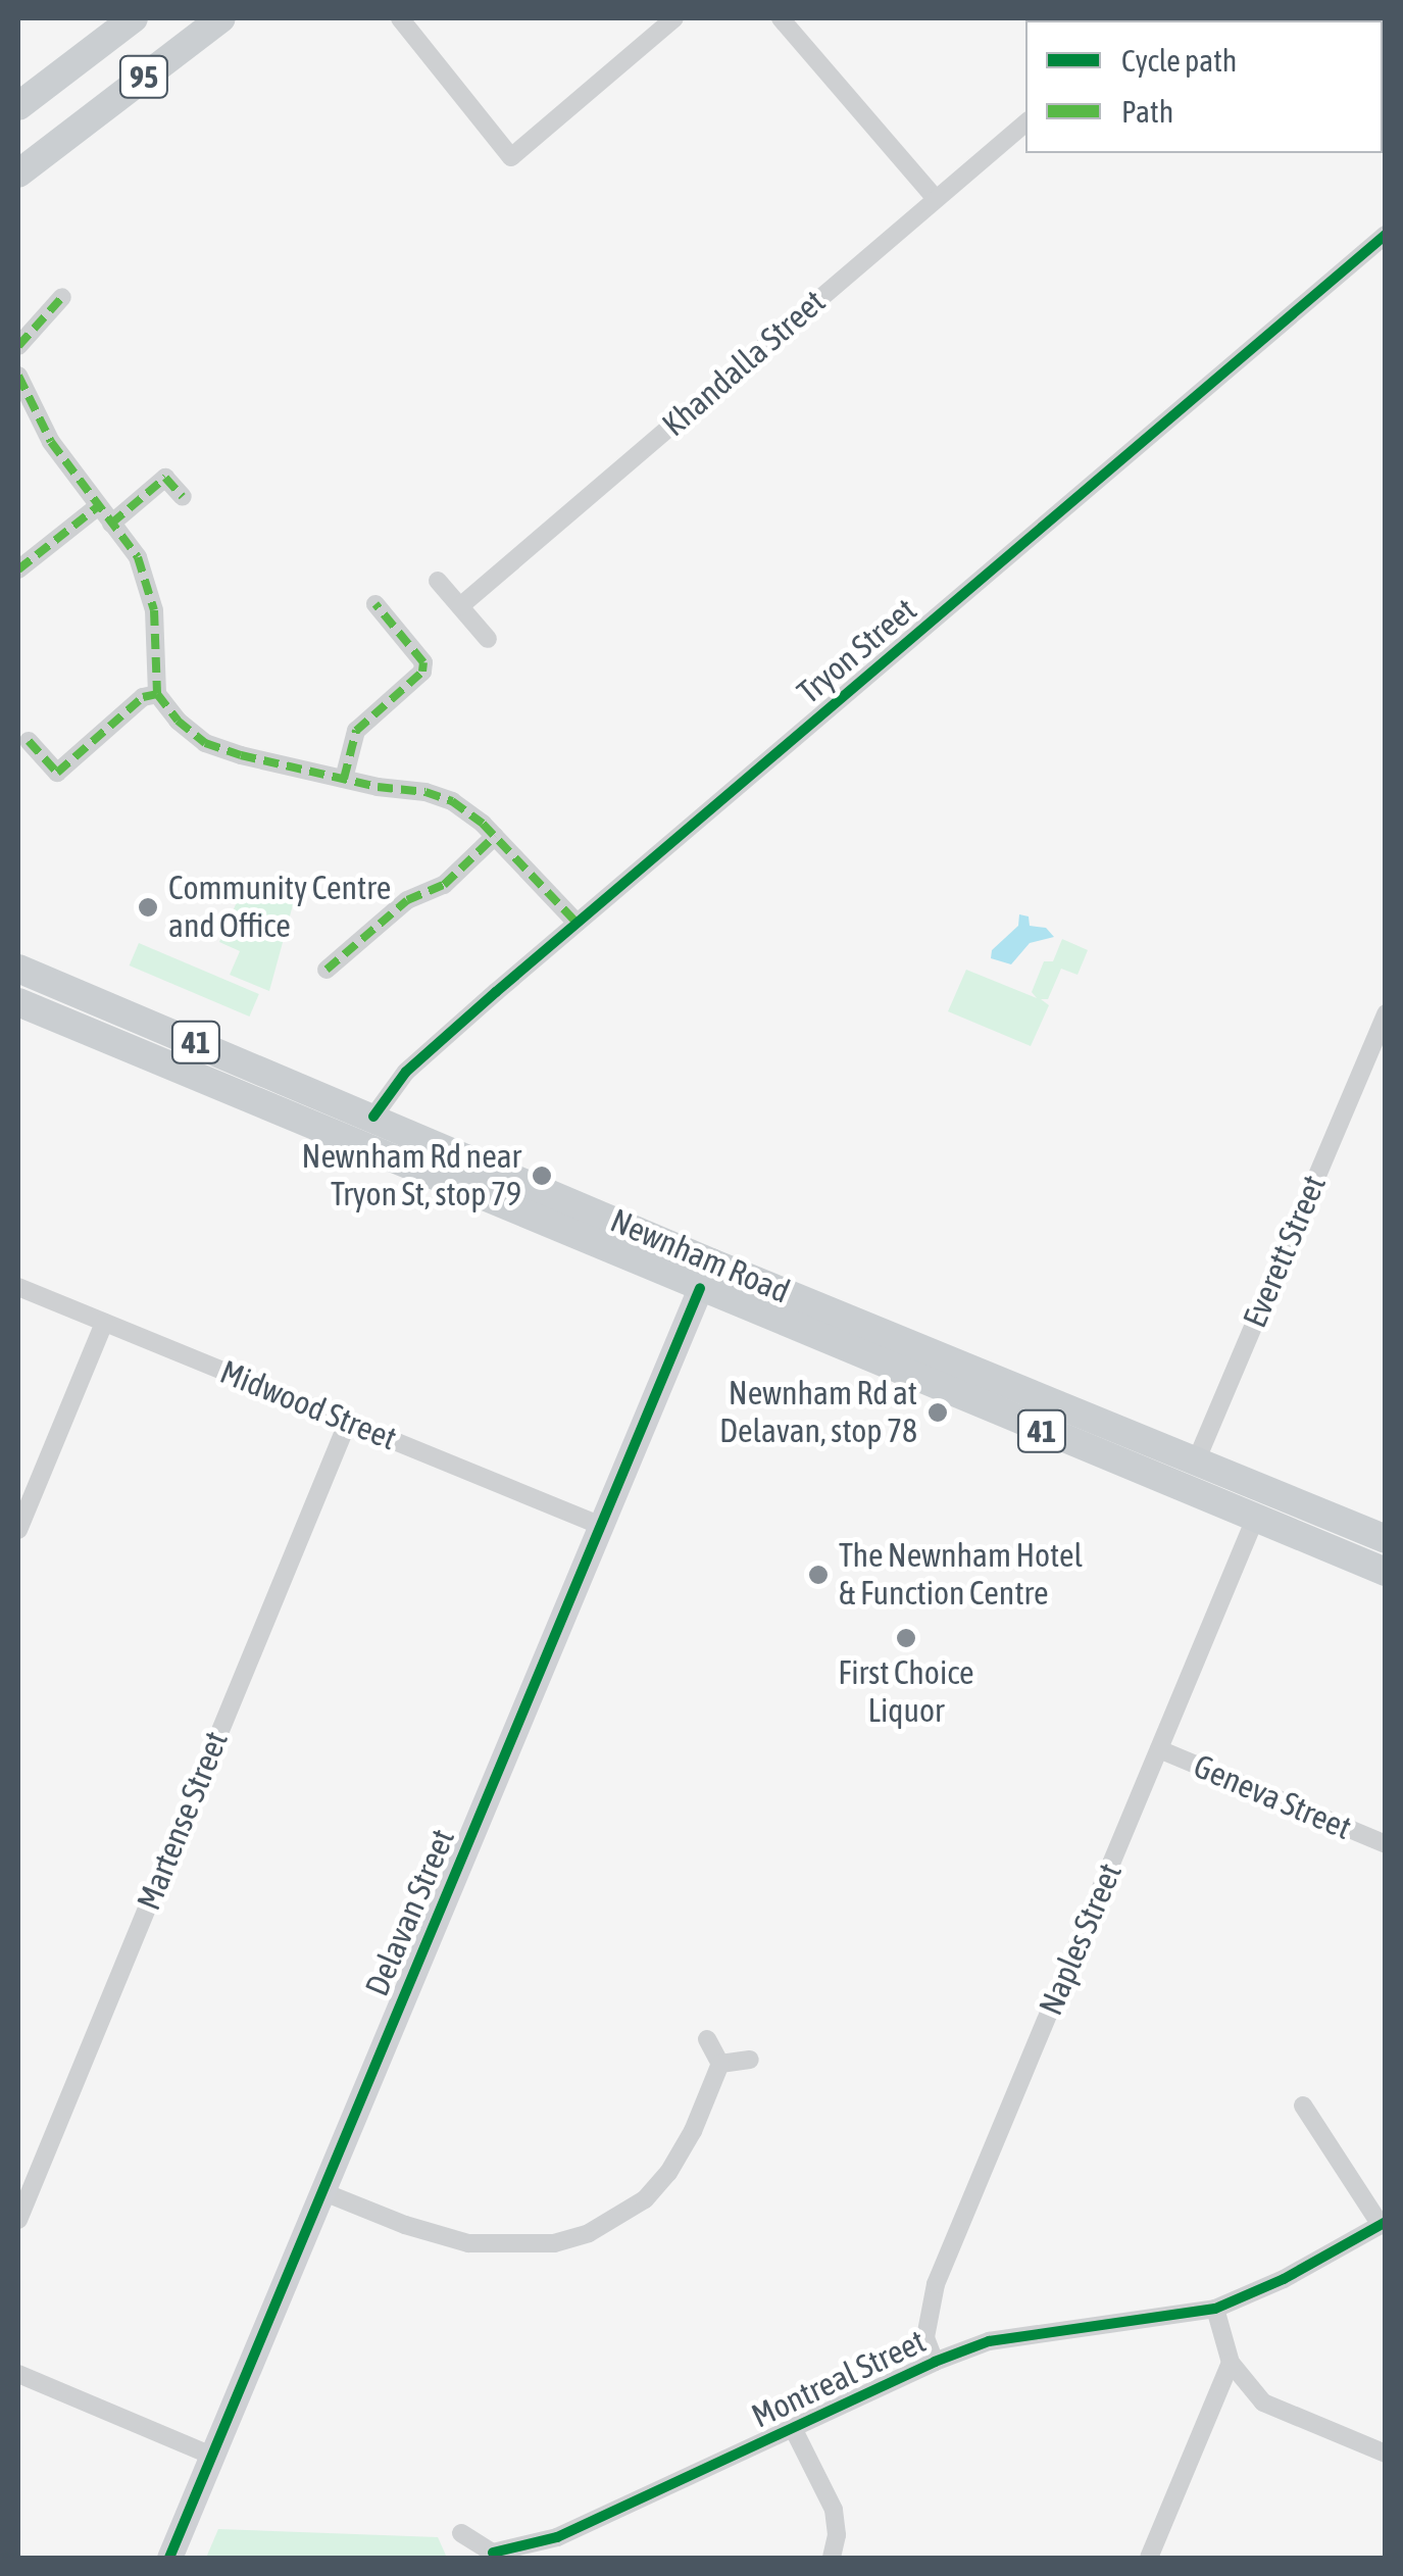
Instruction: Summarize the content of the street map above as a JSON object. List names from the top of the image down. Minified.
{"streets":{"main road":["95","Tryon Street","41","Everett Street","Newnham Road"],"street":["Khandalla Street","Midwood Street","Geneva Street","Martense Street","Delavan Street","Naples Street","Montreal Street"]},"crossings":[["Tryon Street","Newnham Road"],["Everett Street","Newnham Road"],["Newnham Road","Delavan Street"],["Newnham Road","Naples Street"],["Midwood Street","Martense Street"],["Midwood Street","Delavan Street"],["Geneva Street","Naples Street"],["Naples Street","Montreal Street"]],"places":["Community Centre and Office","Newnham Rd near Tryon St, stop 79","Newnham Rd at Delavan, stop 78","The Newnham Hotel & Function Centre","First Choice Liquor"],"legend":["Cycle path","Path"]}
